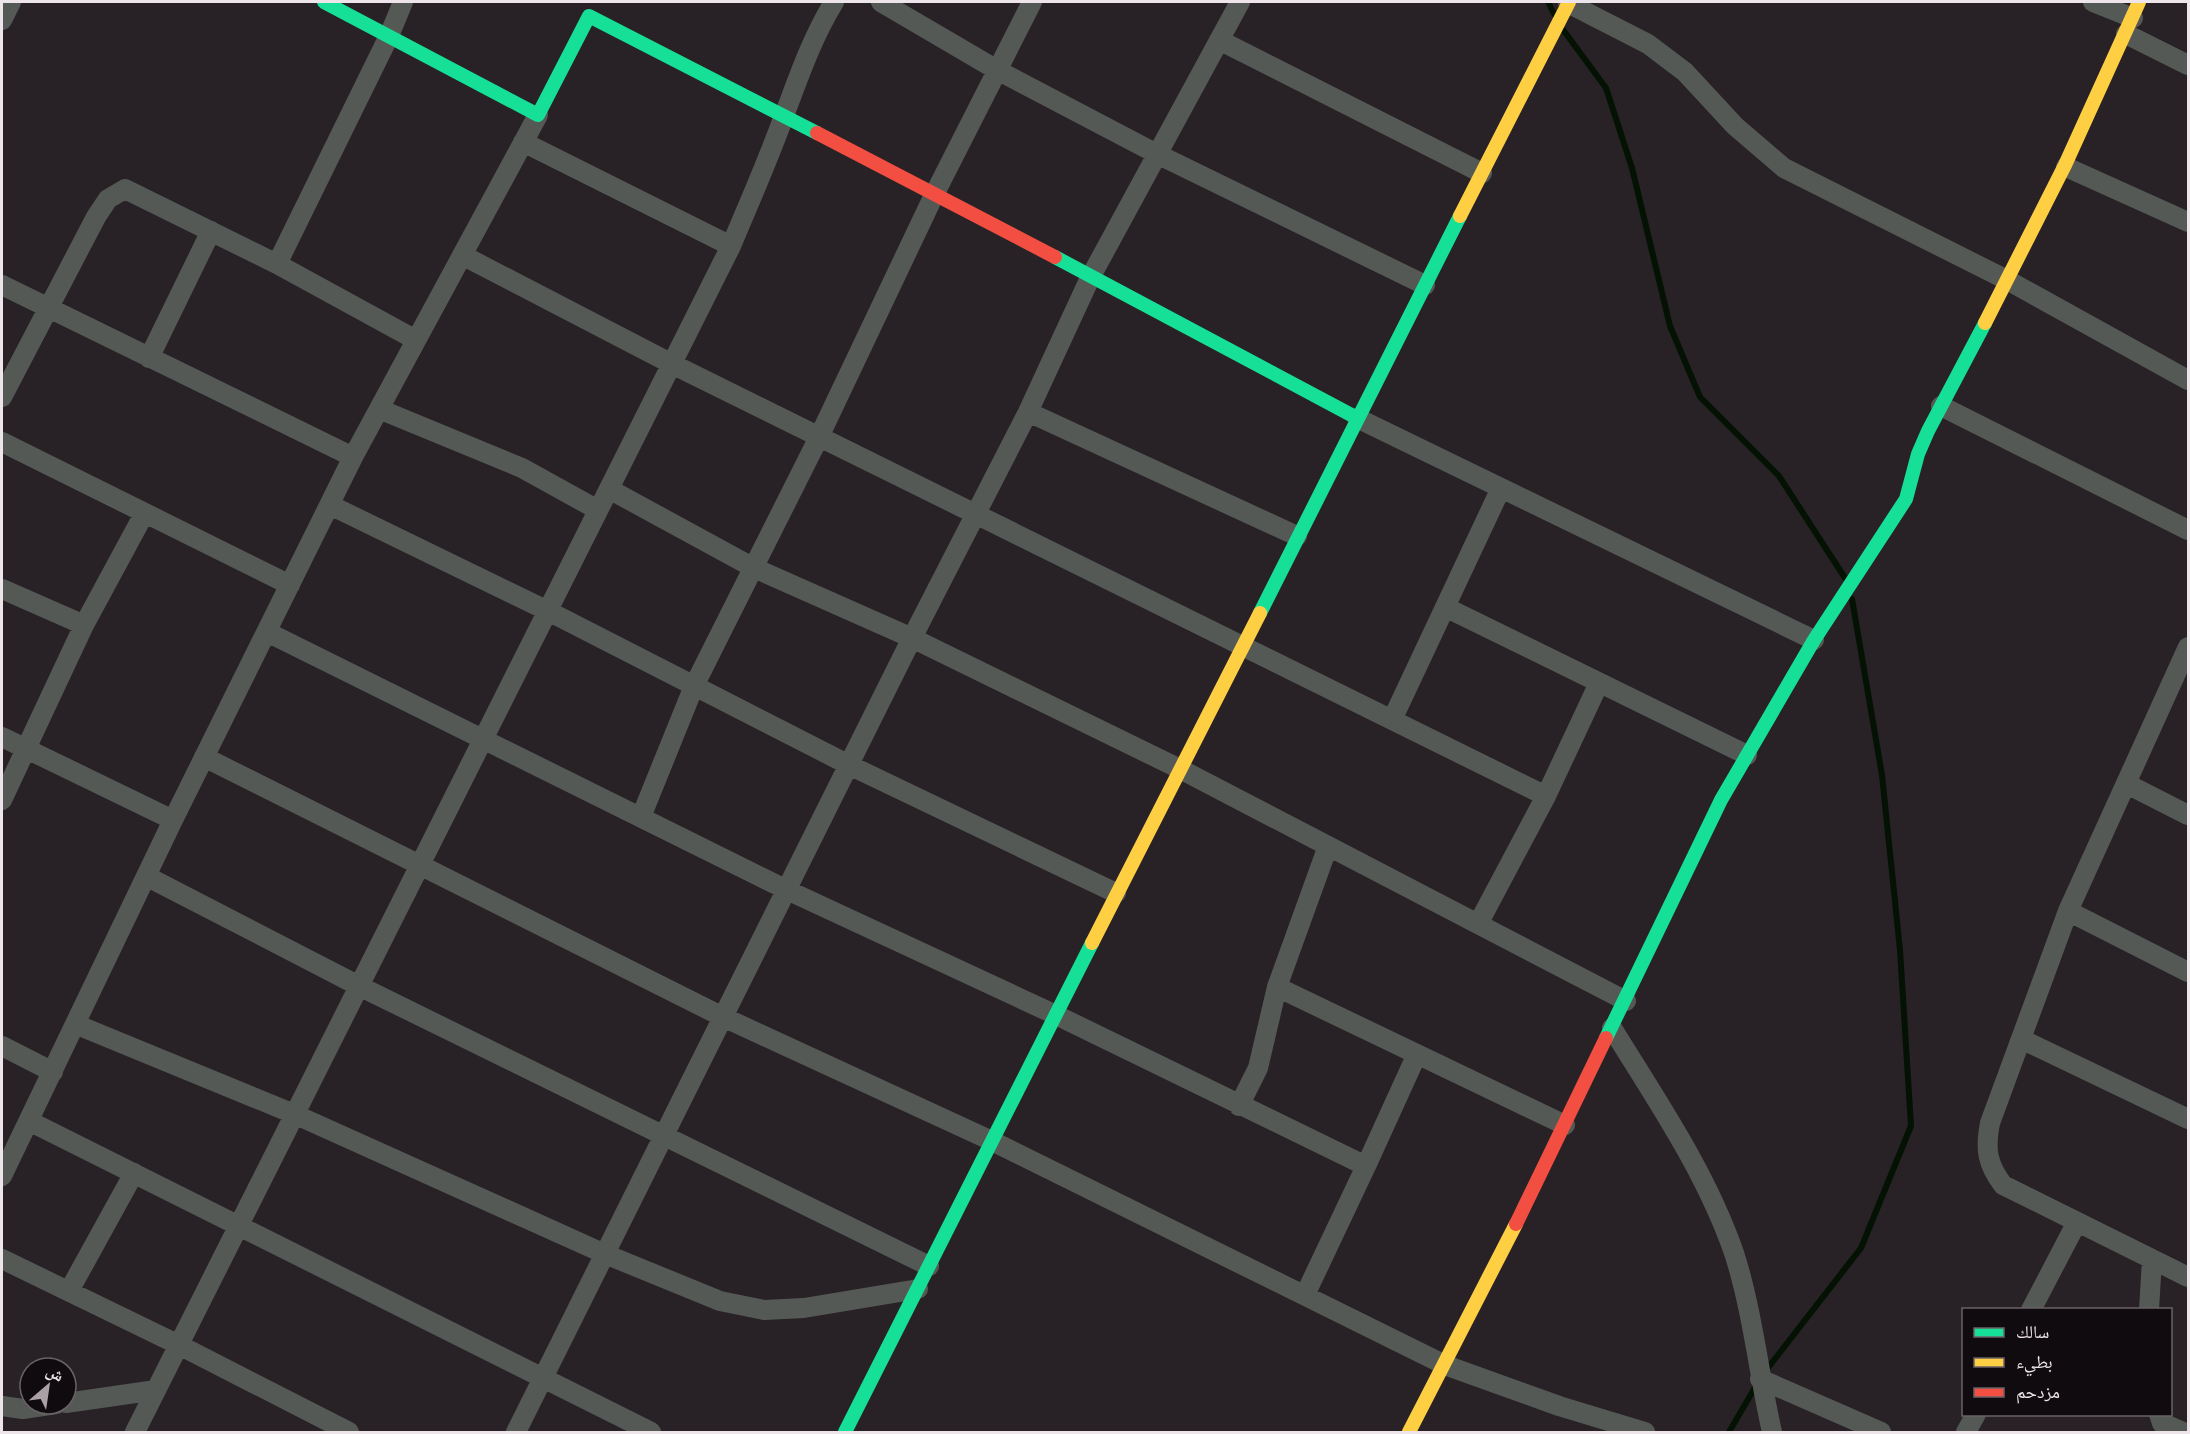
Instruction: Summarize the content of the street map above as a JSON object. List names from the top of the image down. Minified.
{"legend":["سالك","بطيء","مزدحم"],"north":"top right"}
